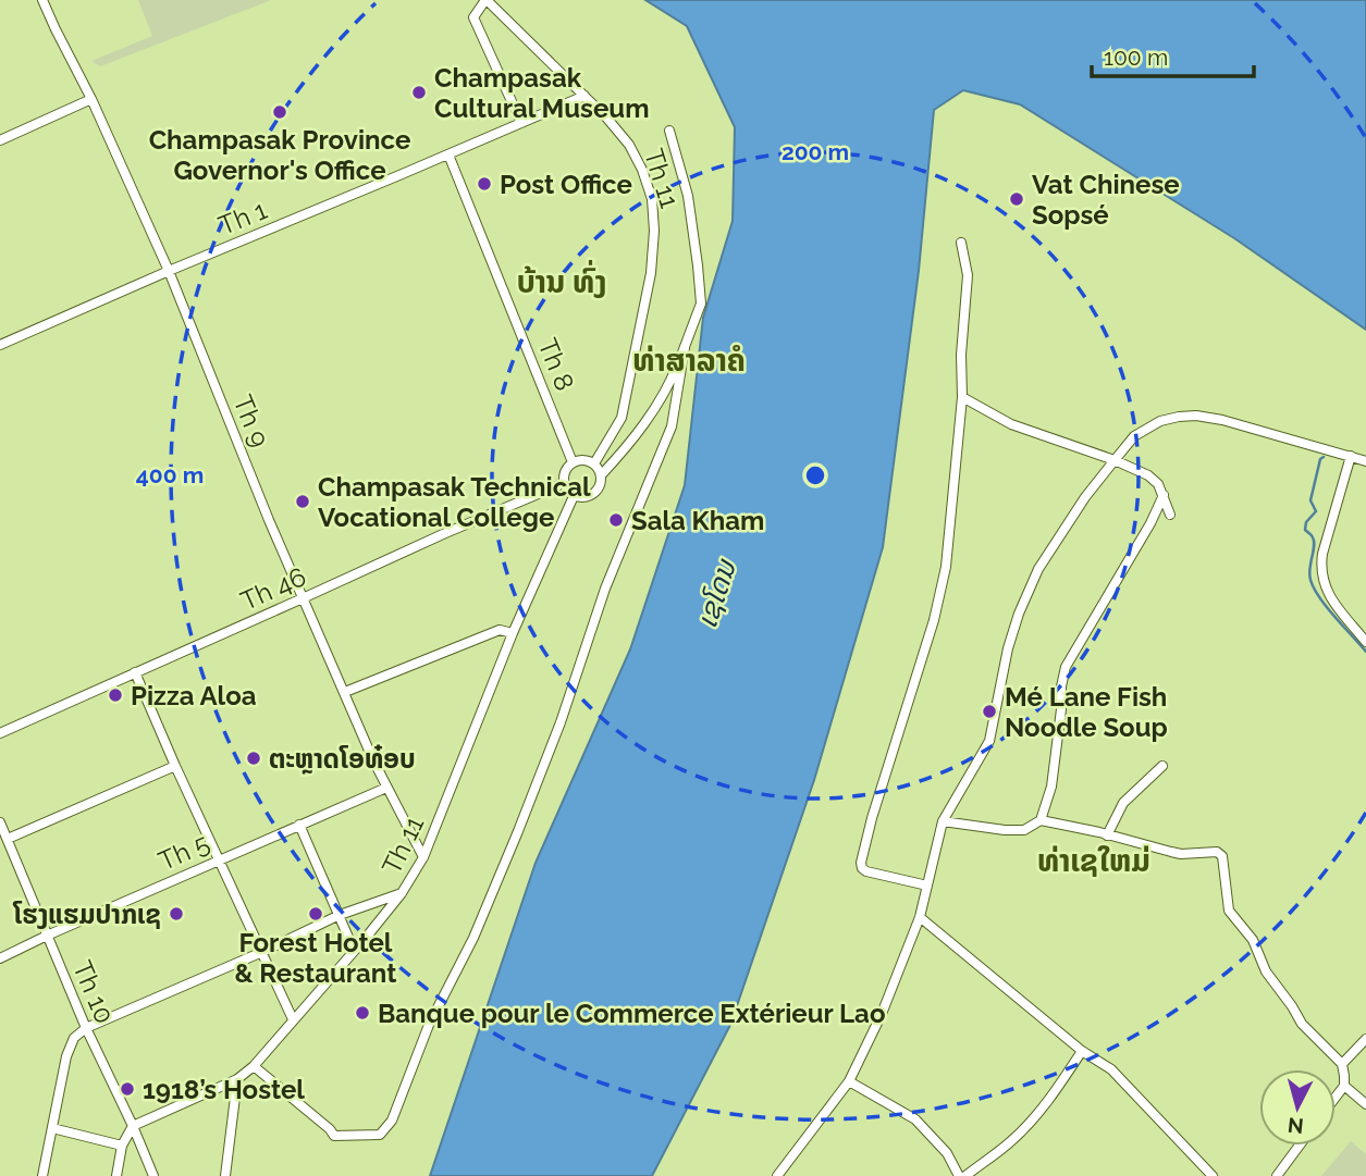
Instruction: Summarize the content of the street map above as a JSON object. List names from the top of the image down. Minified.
{"streets":{"street":["Th 11","Th 1","Th 8","Th 9","Th 46","Th 5","Th 10"]},"crossings":[["Th 11","Th 1"],["Th 11","Th 8"],["Th 11","Th 9"],["Th 11","Th 46"],["Th 11","Th 10"],["Th 1","Th 8"],["Th 1","Th 9"],["Th 8","Th 46"],["Th 9","Th 46"],["Th 9","Th 5"],["Th 5","Th 10"]],"districts":["ບ້ານ ທົ່ງ","ທ່າສາລາຄໍ","ທ່າເຊໃຫມ່"],"water":["ເຊໂດນ"],"places":["Champasak Cultural Museum","Champasak Province Governor's Office","Post Office","Vat Chinese Sopsé","Champasak Technical Vocational College","Sala Kham","Pizza Aloa","Mé Lane Fish Noodle Soup","ຕະຫຼາດໂອທ໋ອບ","ໂຮງແຮມປາກເຊ","Forest Hotel & Restaurant","Banque pour le Commerce Extérieur Lao","1918’s Hostel"],"scale_bar":"100 m","north":"bottom","rings":["200 m","400 m"]}
